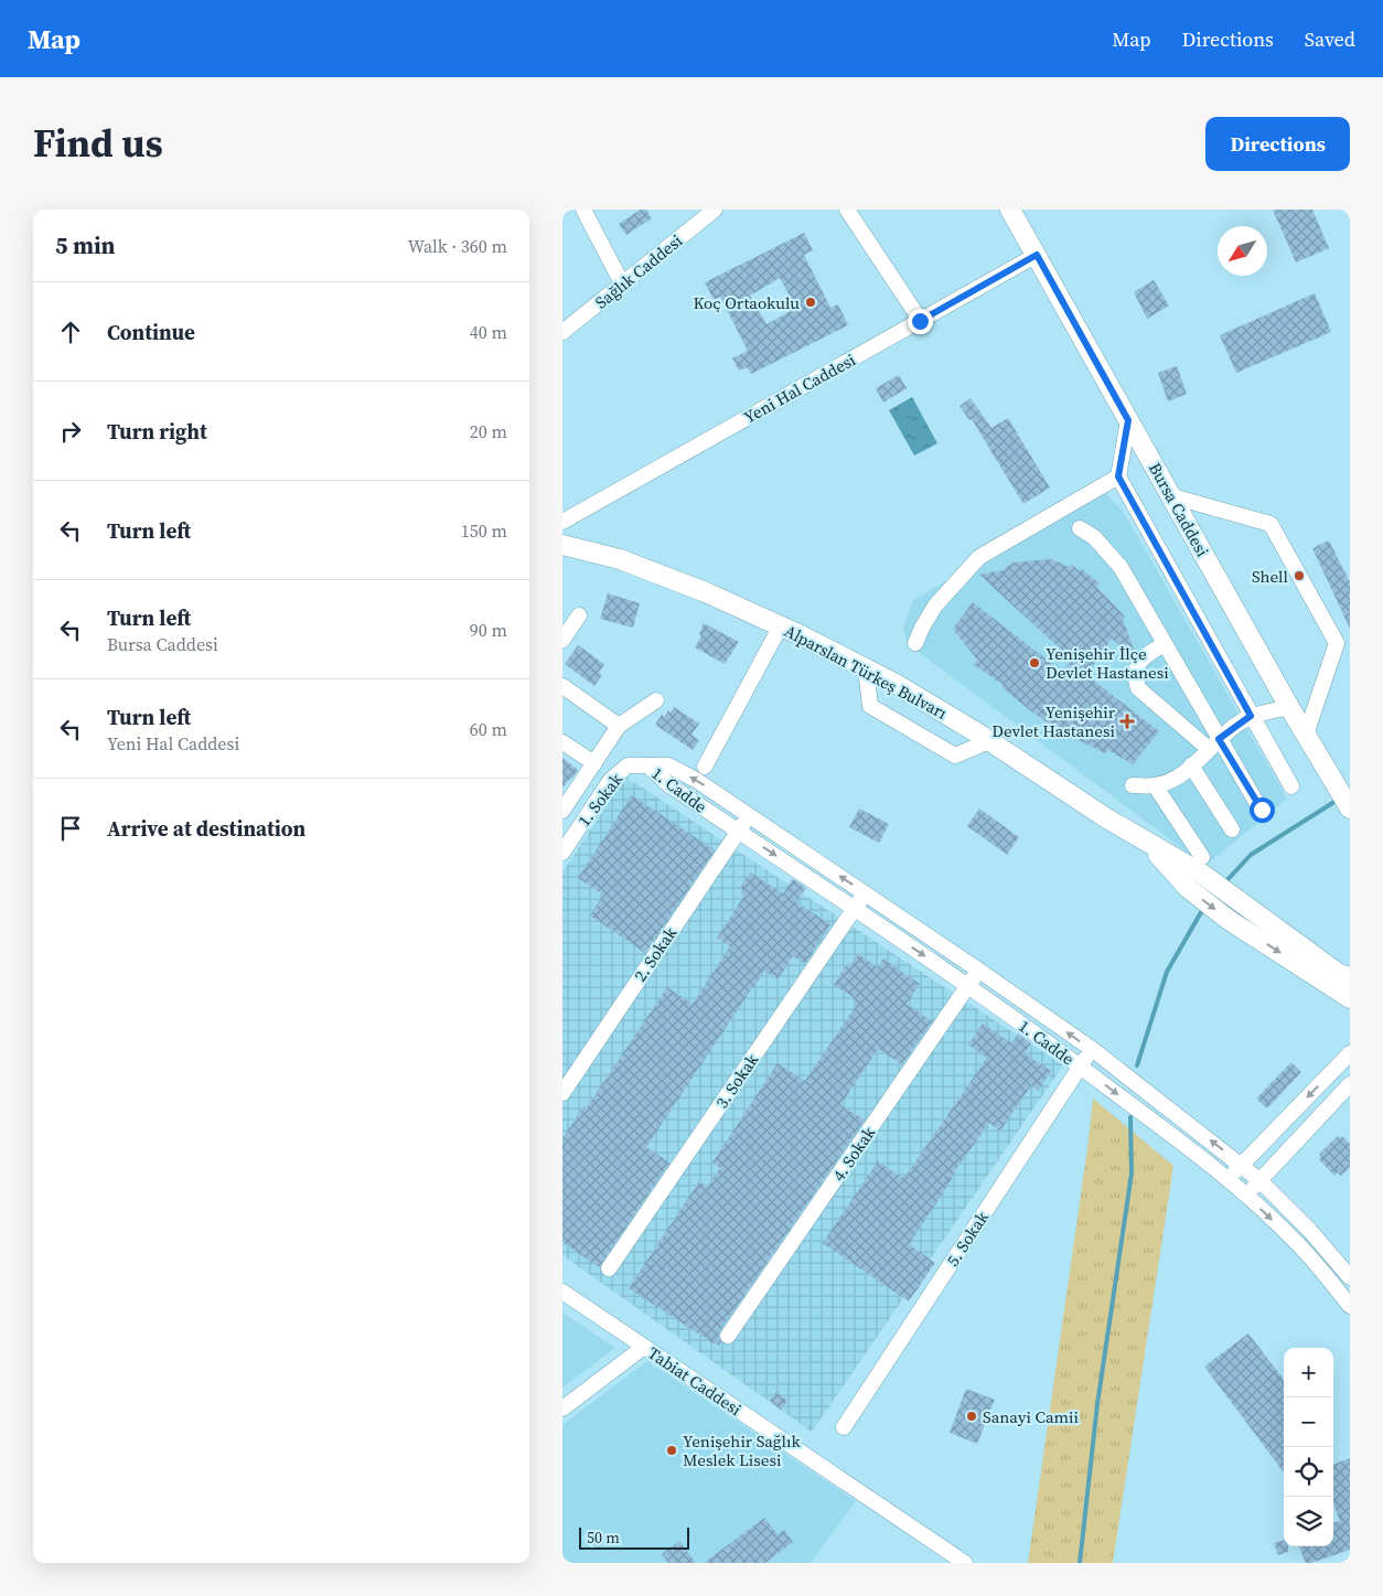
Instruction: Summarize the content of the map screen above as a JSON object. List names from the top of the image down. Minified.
{"streets":{"main road":["Bursa Caddesi","Alparslan Türkeş Bulvarı"],"street":["Sağlık Caddesi","Yeni Hal Caddesi","1. Cadde","1. Sokak","2. Sokak","3. Sokak","4. Sokak","5. Sokak","Tabiat Caddesi"]},"crossings":[["Yeni Hal Caddesi","Bursa Caddesi"],["1. Cadde","1. Sokak"],["1. Cadde","2. Sokak"],["1. Cadde","3. Sokak"],["1. Cadde","4. Sokak"],["1. Cadde","5. Sokak"]],"places":{"other":["Koç Ortaokulu","Shell","Yenişehir İlçe Devlet Hastanesi","Sanayi Camii","Yenişehir Sağlık Meslek Lisesi"],"health":["Yenişehir Devlet Hastanesi"]},"scale_bar":"50 m","north":"bottom left","page":{"header":"Map","nav":["Map","Directions","Saved"],"title":"Find us","buttons":"Directions","heading":["5 min","Walk · 360 m"],"list":[["Continue","40 m"],["Turn right","20 m"],["Turn left","150 m"],["Turn left","Bursa Caddesi","90 m"],["Turn left","Yeni Hal Caddesi","60 m"],"Arrive at destination"],"map_buttons":["+","−"],"scale":"50 m"}}
